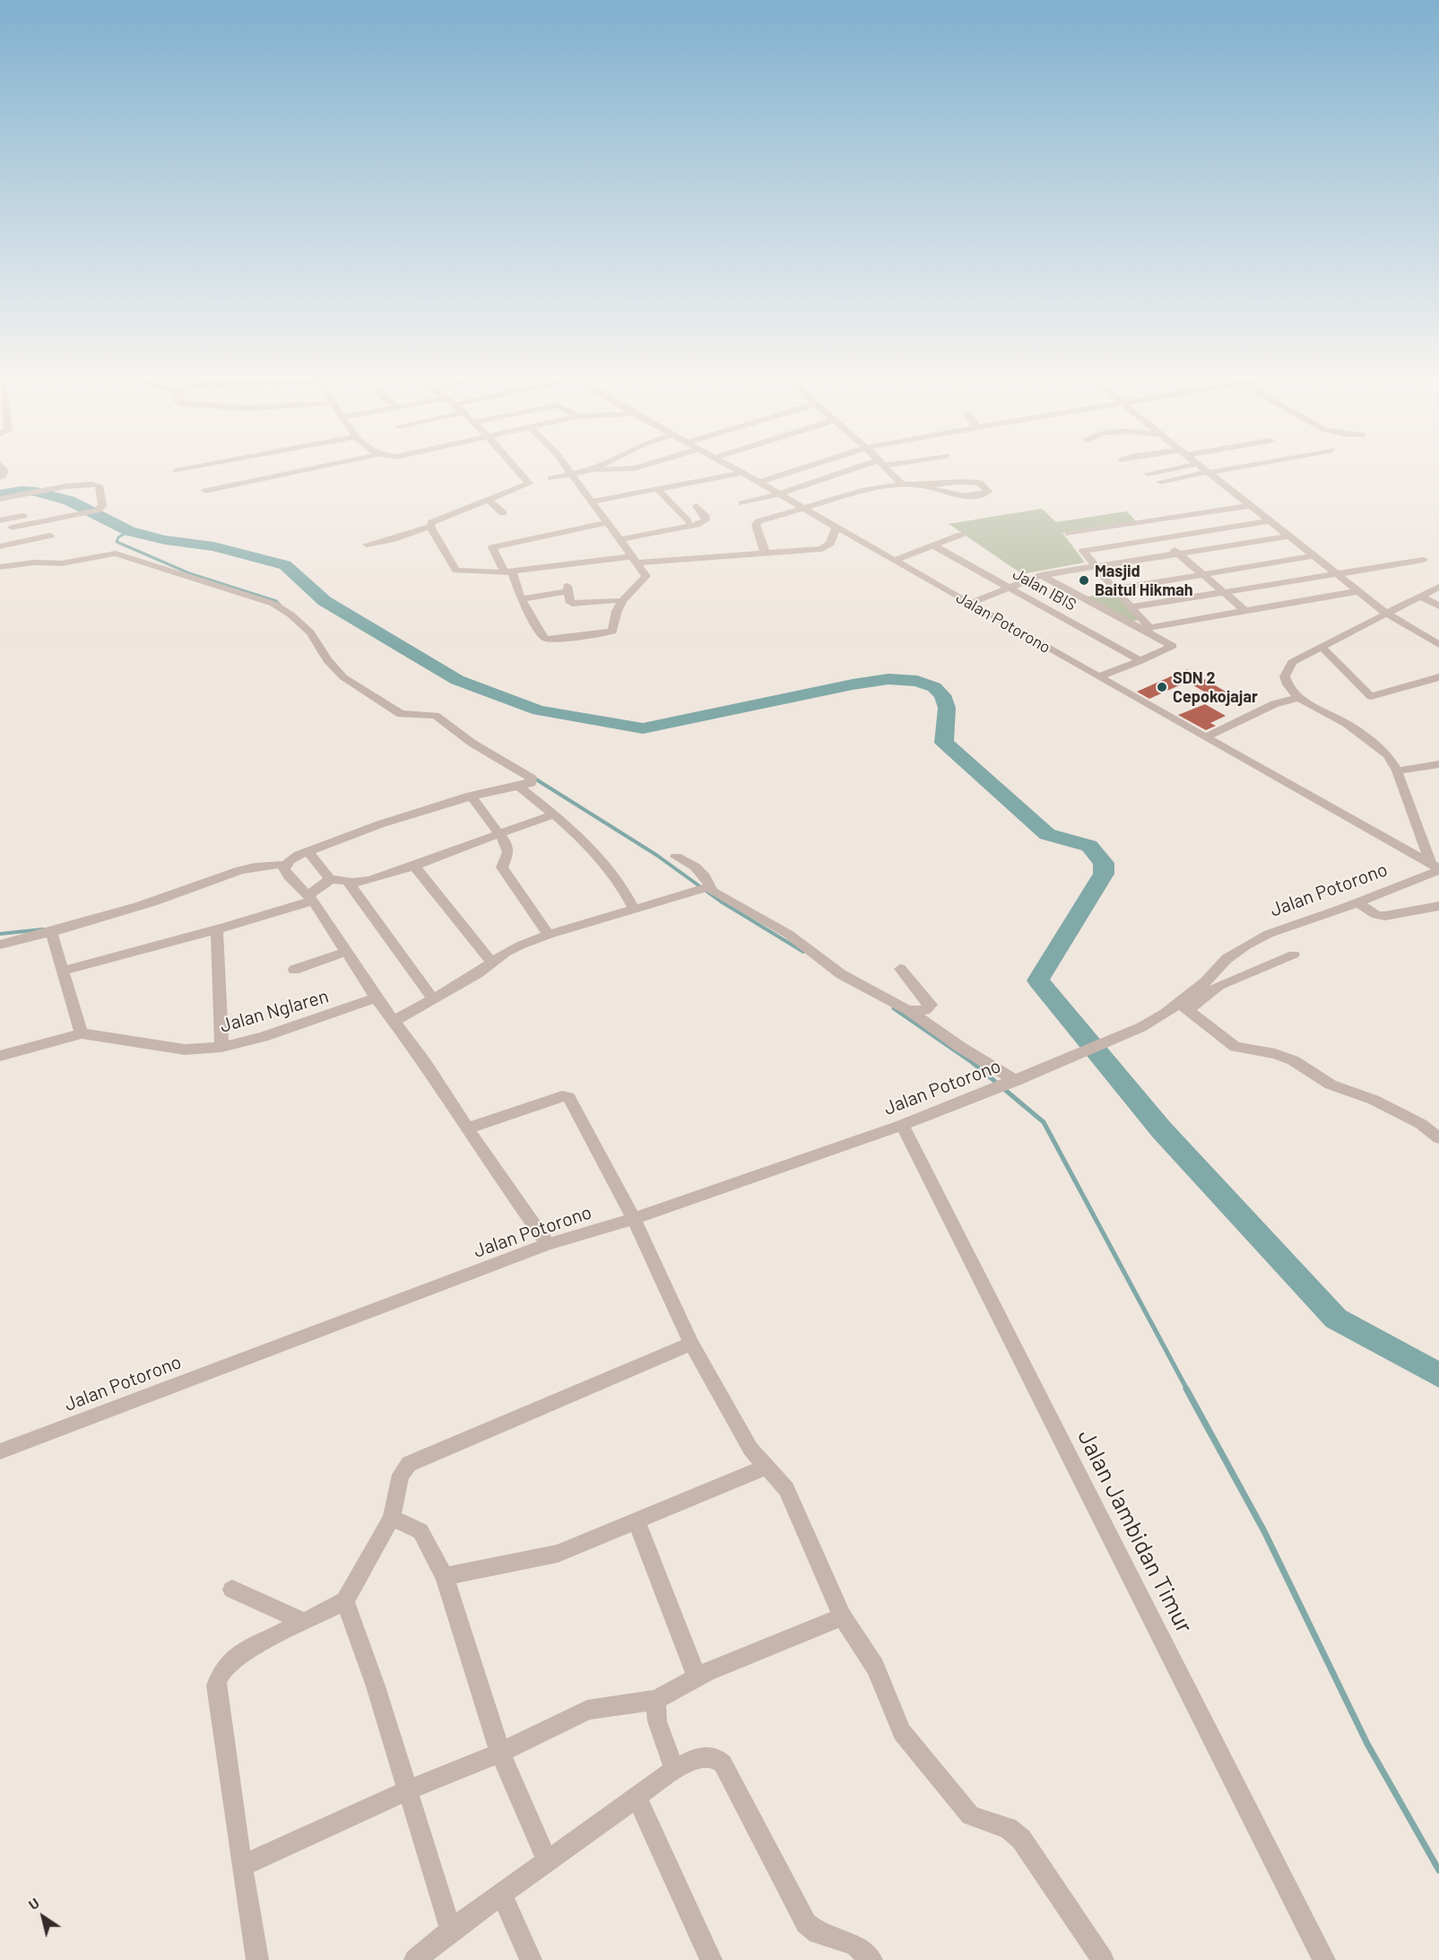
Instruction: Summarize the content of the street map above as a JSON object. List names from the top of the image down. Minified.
{"streets":{"street":["Jalan IBIS","Jalan Potorono","Jalan Nglaren","Jalan Jambidan Timur"]},"crossings":[["Jalan Potorono","Jalan Jambidan Timur"]],"places":["Masjid Baitul Hikmah","SDN 2 Cepokojajar"],"north":"top left"}
